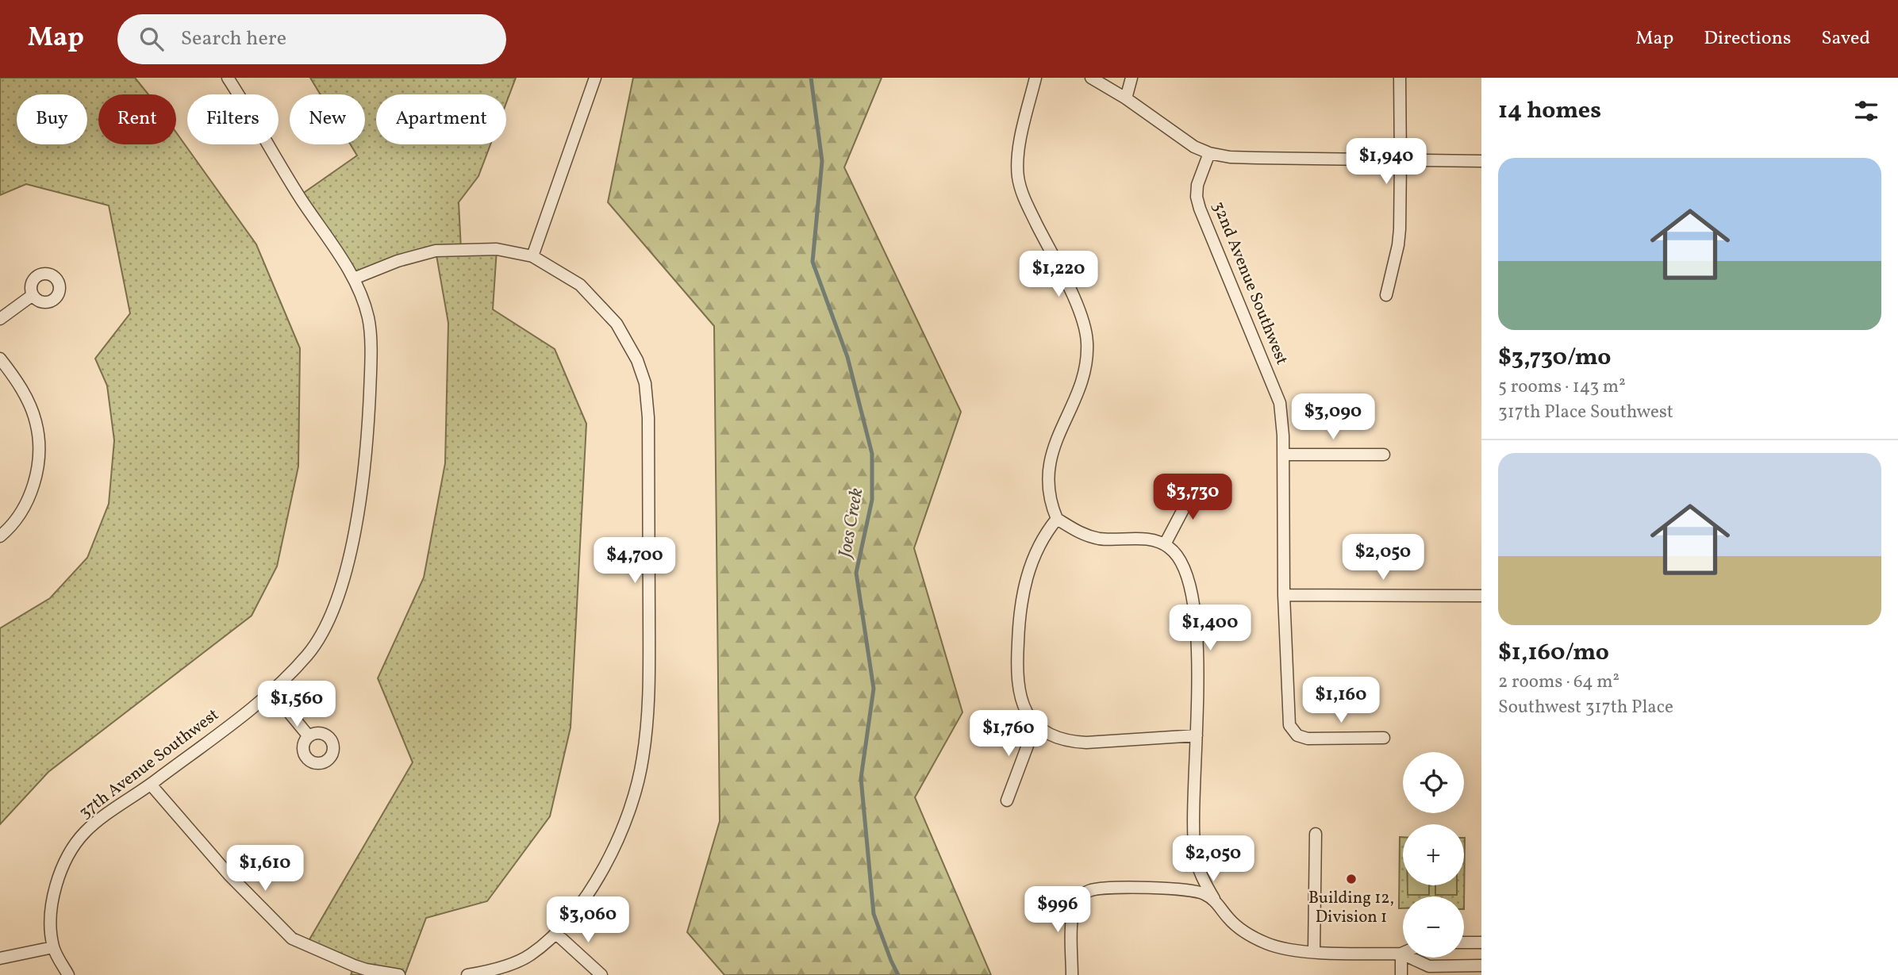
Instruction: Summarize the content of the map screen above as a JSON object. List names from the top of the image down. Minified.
{"streets":{"street":["32nd Avenue Southwest","37th Avenue Southwest"]},"water":["Joes Creek"],"places":["Building 12, Division 1"],"page":{"header":"Map","search":"Search here","nav":["Map","Directions","Saved"],"heading":"14 homes","chip":["Buy","Rent","Filters","New","Apartment"],"price":["$1,940","$1,220","$3,090","$3,730","$2,050","$4,700","$1,400","$1,160","$1,560","$1,760","$2,050","$1,610","$996","$3,060"],"list":[{"name":"$3,730/mo","note":"5 rooms · 143 m² · 317th Place Southwest"},{"name":"$1,160/mo","note":"2 rooms · 64 m² · Southwest 317th Place"}],"map_buttons":["+","−"]}}
